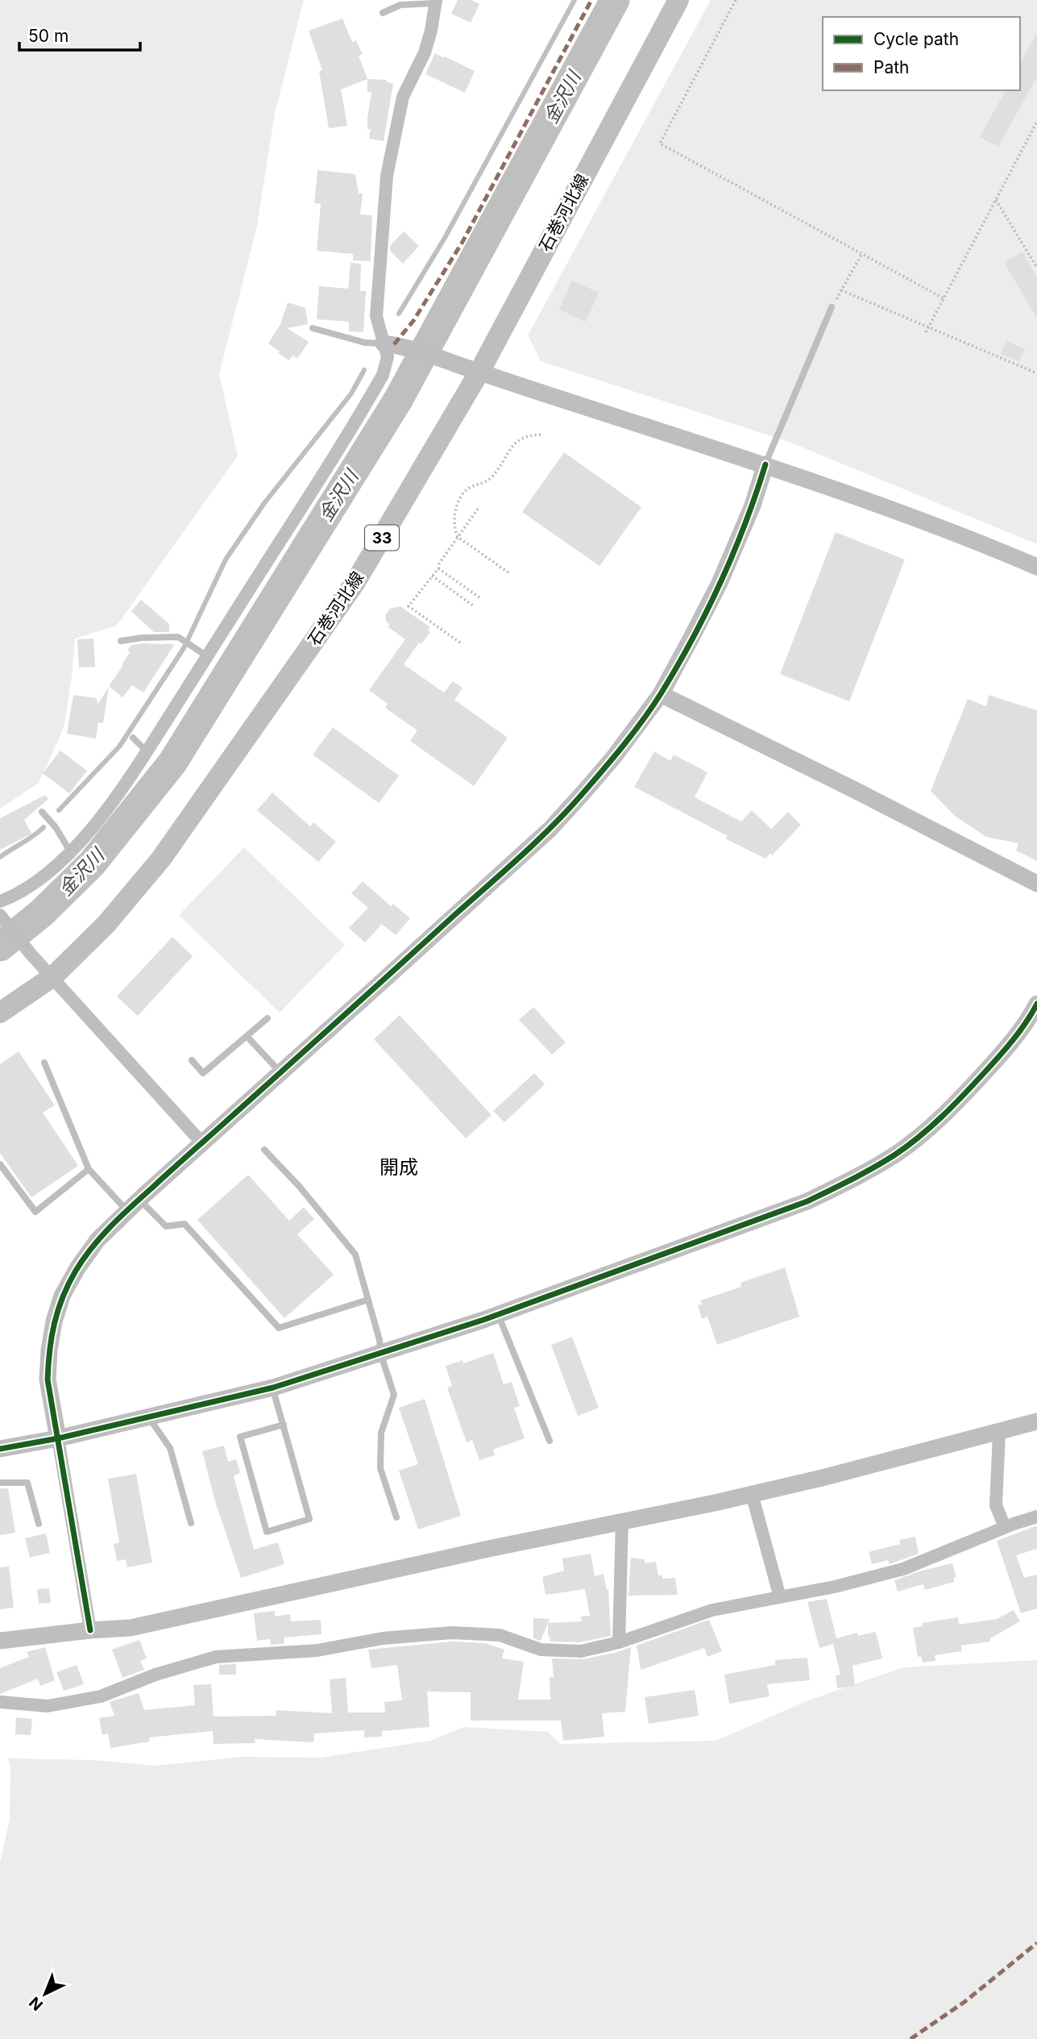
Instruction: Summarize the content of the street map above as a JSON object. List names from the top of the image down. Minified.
{"streets":{"main road":["石巻河北線","33"]},"districts":["開成"],"water":["金沢川"],"legend":["Cycle path","Path"],"scale_bar":"50 m","north":"bottom left"}
